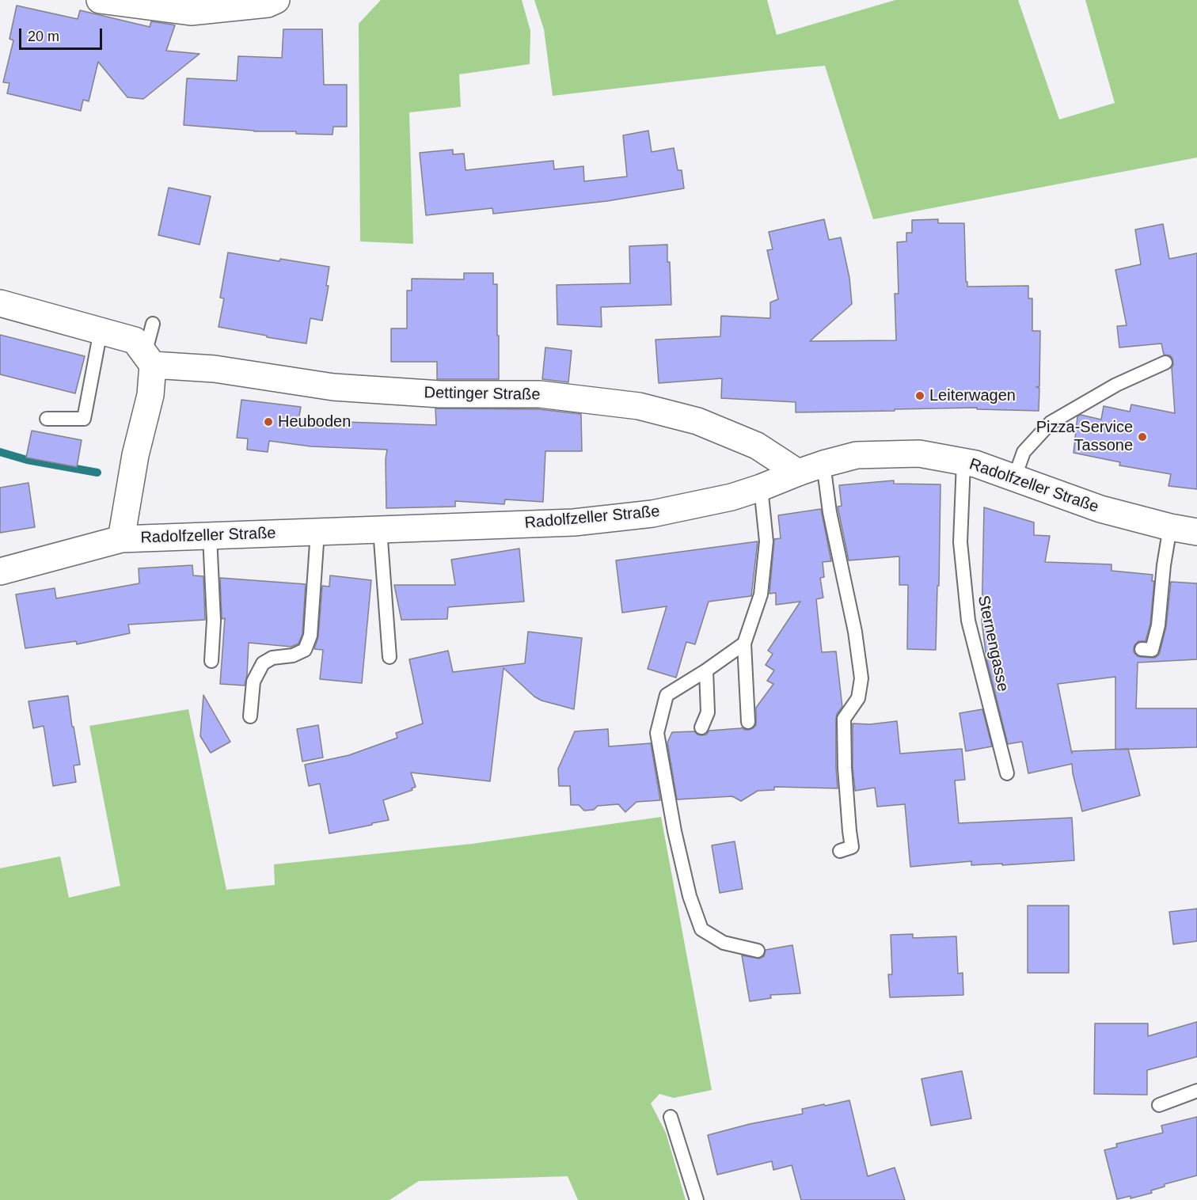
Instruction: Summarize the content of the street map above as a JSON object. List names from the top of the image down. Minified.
{"streets":{"main road":["Dettinger Straße","Radolfzeller Straße"],"lane":["Sternengasse"]},"crossings":[["Dettinger Straße","Radolfzeller Straße"],["Radolfzeller Straße","Sternengasse"]],"places":["Leiterwagen","Heuboden","Pizza-Service Tassone"],"scale_bar":"20 m"}
